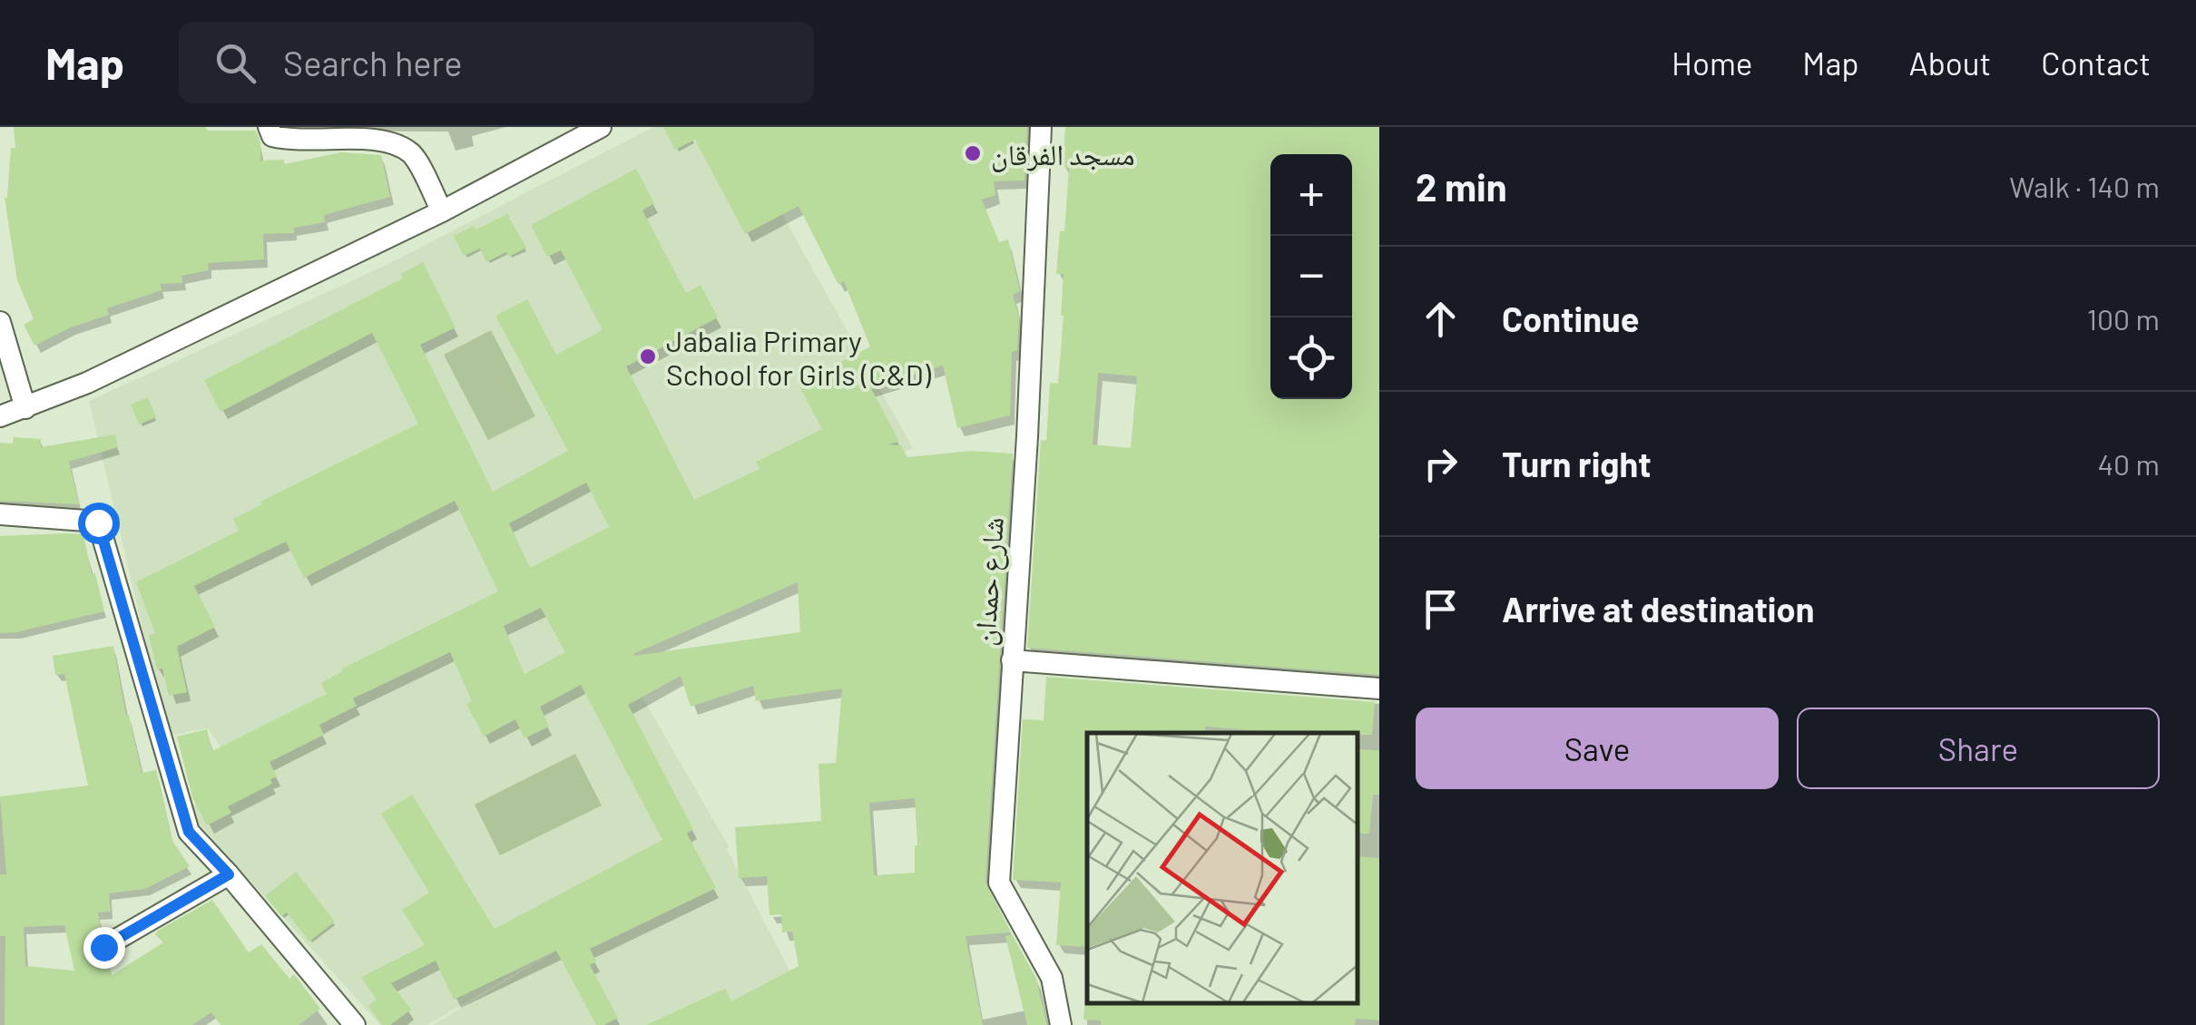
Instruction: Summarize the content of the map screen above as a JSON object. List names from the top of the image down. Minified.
{"streets":{"street":["شارع حمدان"]},"places":["مسجد الفرقان","Jabalia Primary School for Girls (C&D)"],"page":{"header":"Map","search":"Search here","nav":["Home","Map","About","Contact"],"heading":["2 min","Walk · 140 m"],"map_buttons":["+","−"],"list":[["Continue","100 m"],["Turn right","40 m"],"Arrive at destination"],"buttons":["Save","Share"]}}
